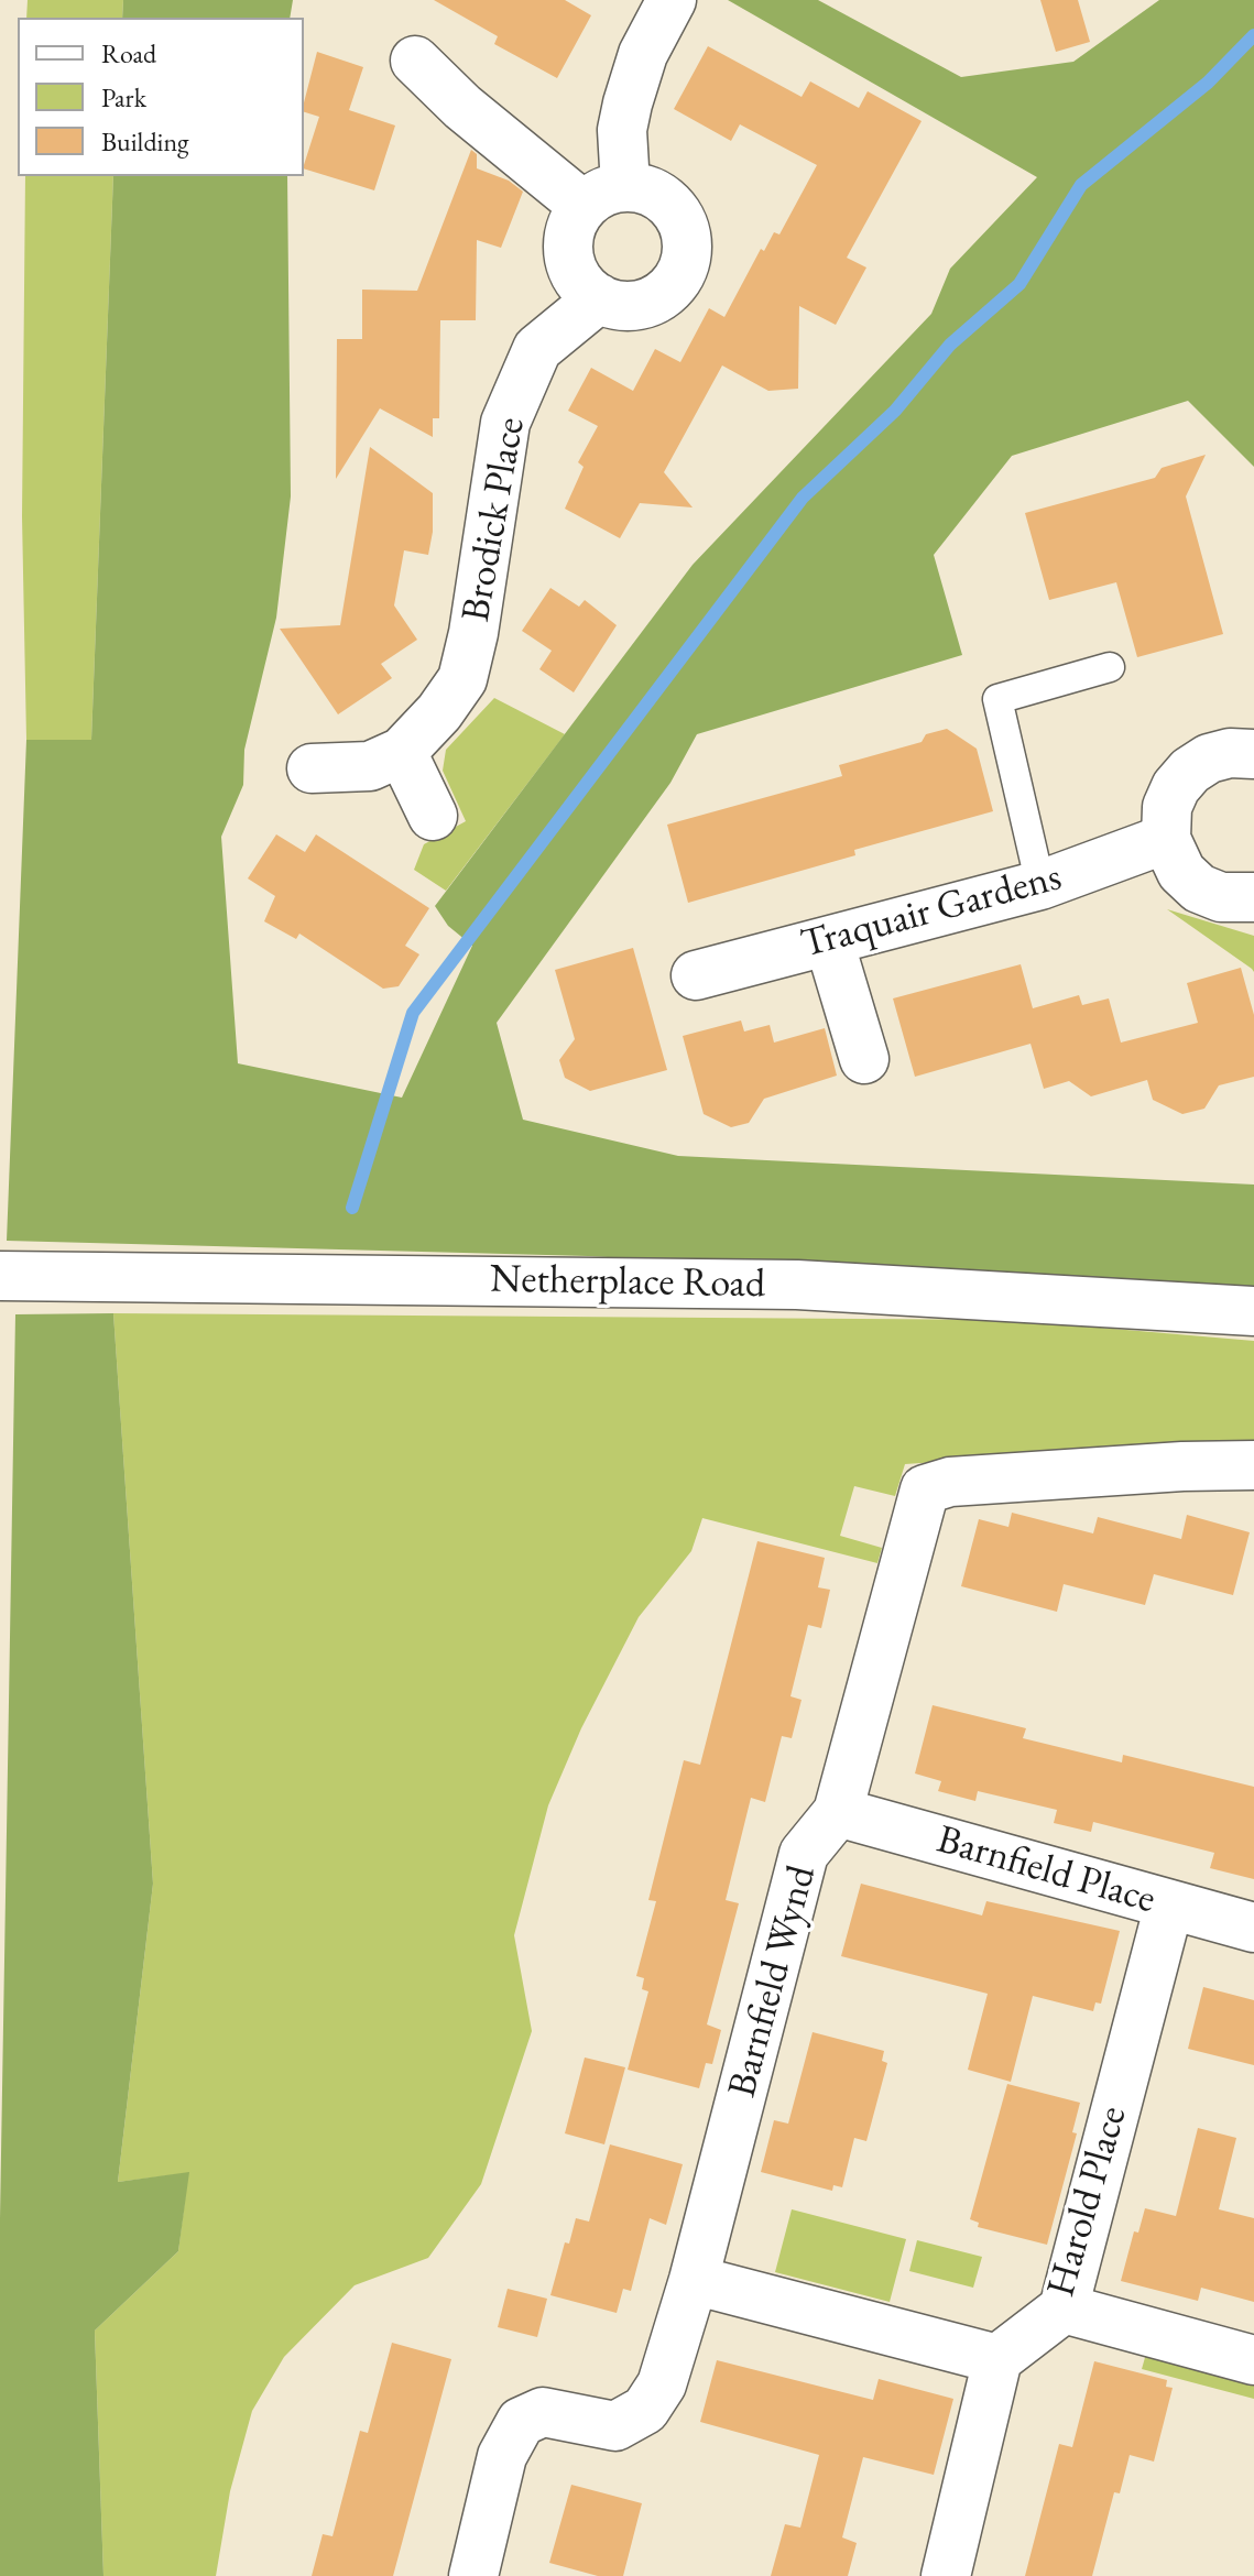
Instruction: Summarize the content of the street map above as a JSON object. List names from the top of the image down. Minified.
{"streets":{"street":["Brodick Place","Traquair Gardens","Netherplace Road","Barnfield Place","Barnfield Wynd","Harold Place"]},"crossings":[["Barnfield Place","Barnfield Wynd"],["Barnfield Place","Harold Place"]],"legend":["Road","Park","Building"]}
